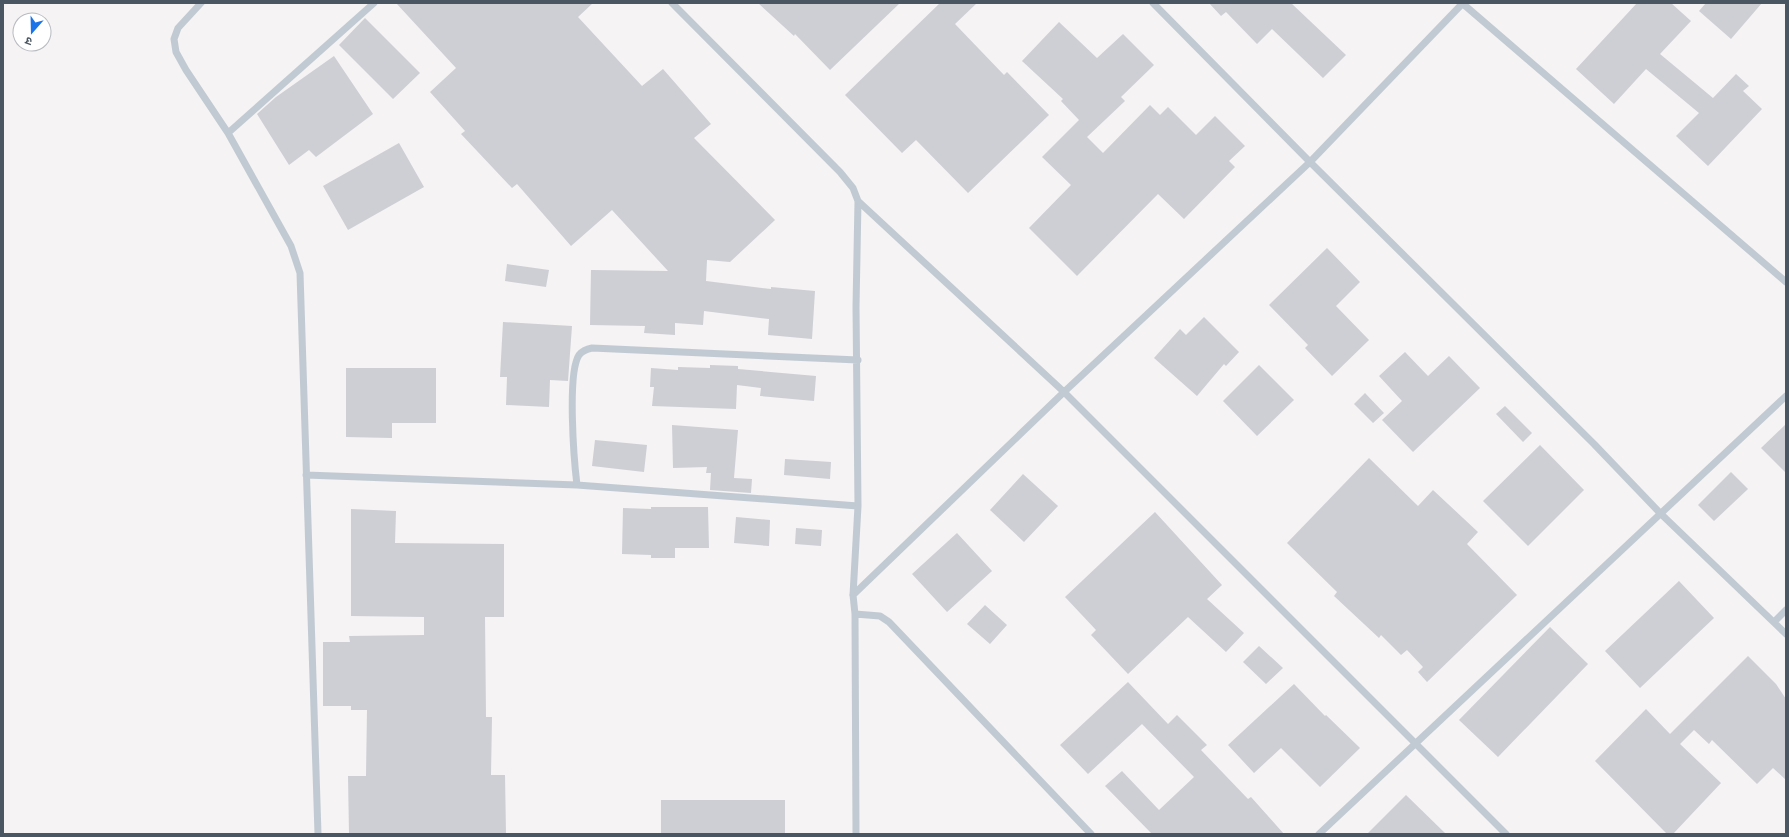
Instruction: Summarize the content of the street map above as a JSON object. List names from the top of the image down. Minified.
{"north":"bottom"}
